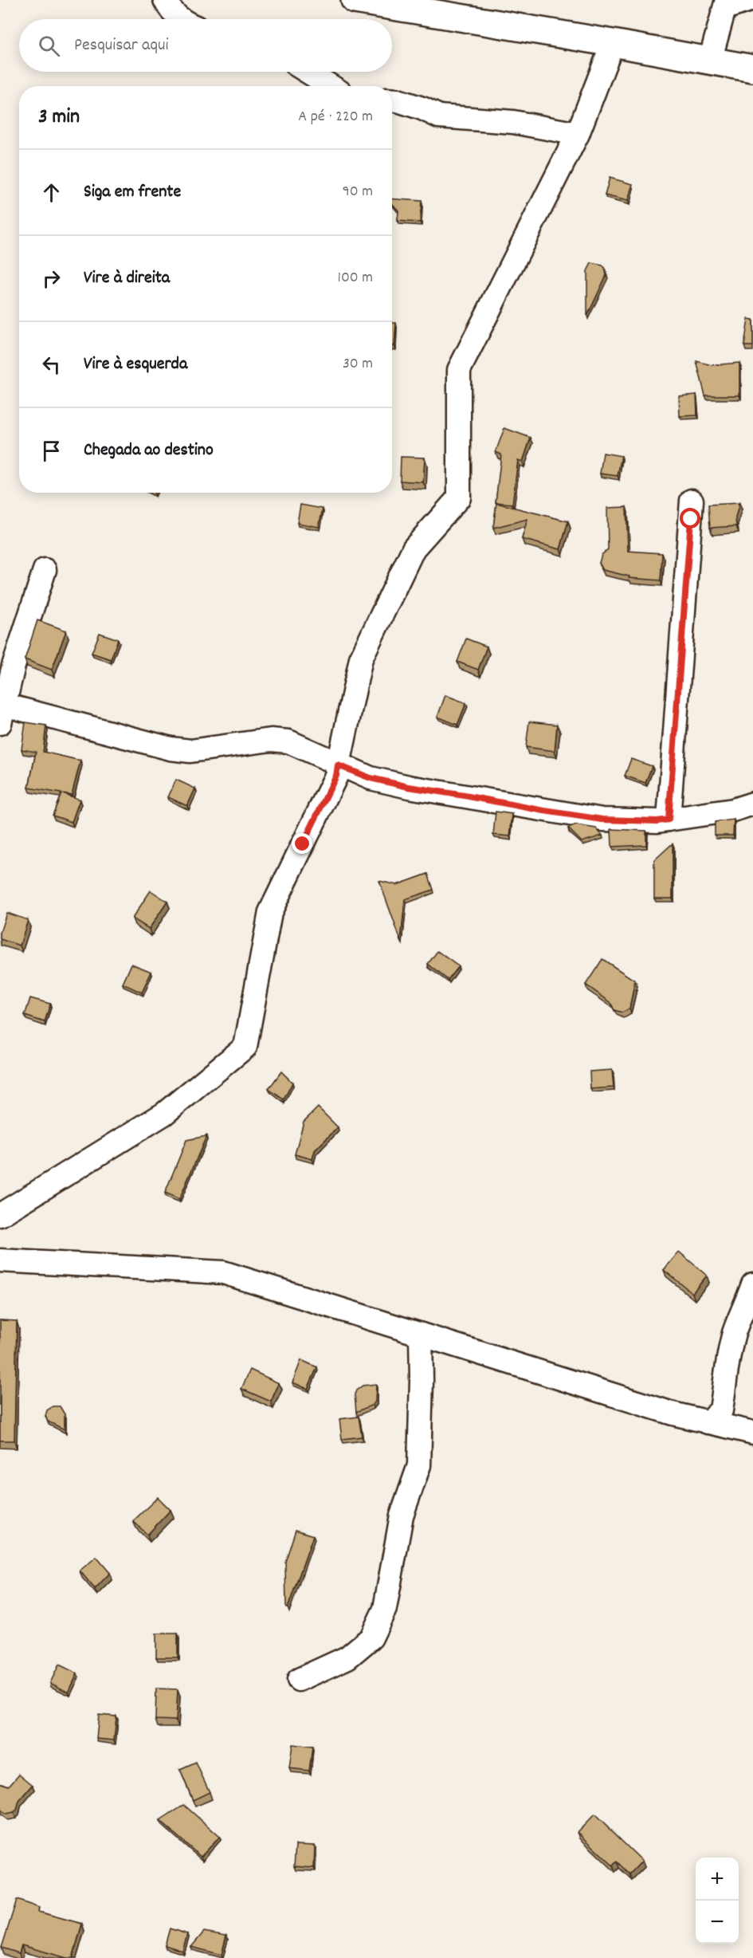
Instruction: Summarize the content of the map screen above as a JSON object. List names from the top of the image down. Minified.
{"page":{"search":"Pesquisar aqui","heading":["3 min","A pé · 220 m"],"list":[["Siga em frente","90 m"],["Vire à direita","100 m"],["Vire à esquerda","30 m"],"Chegada ao destino"],"map_buttons":["+","−"]}}
